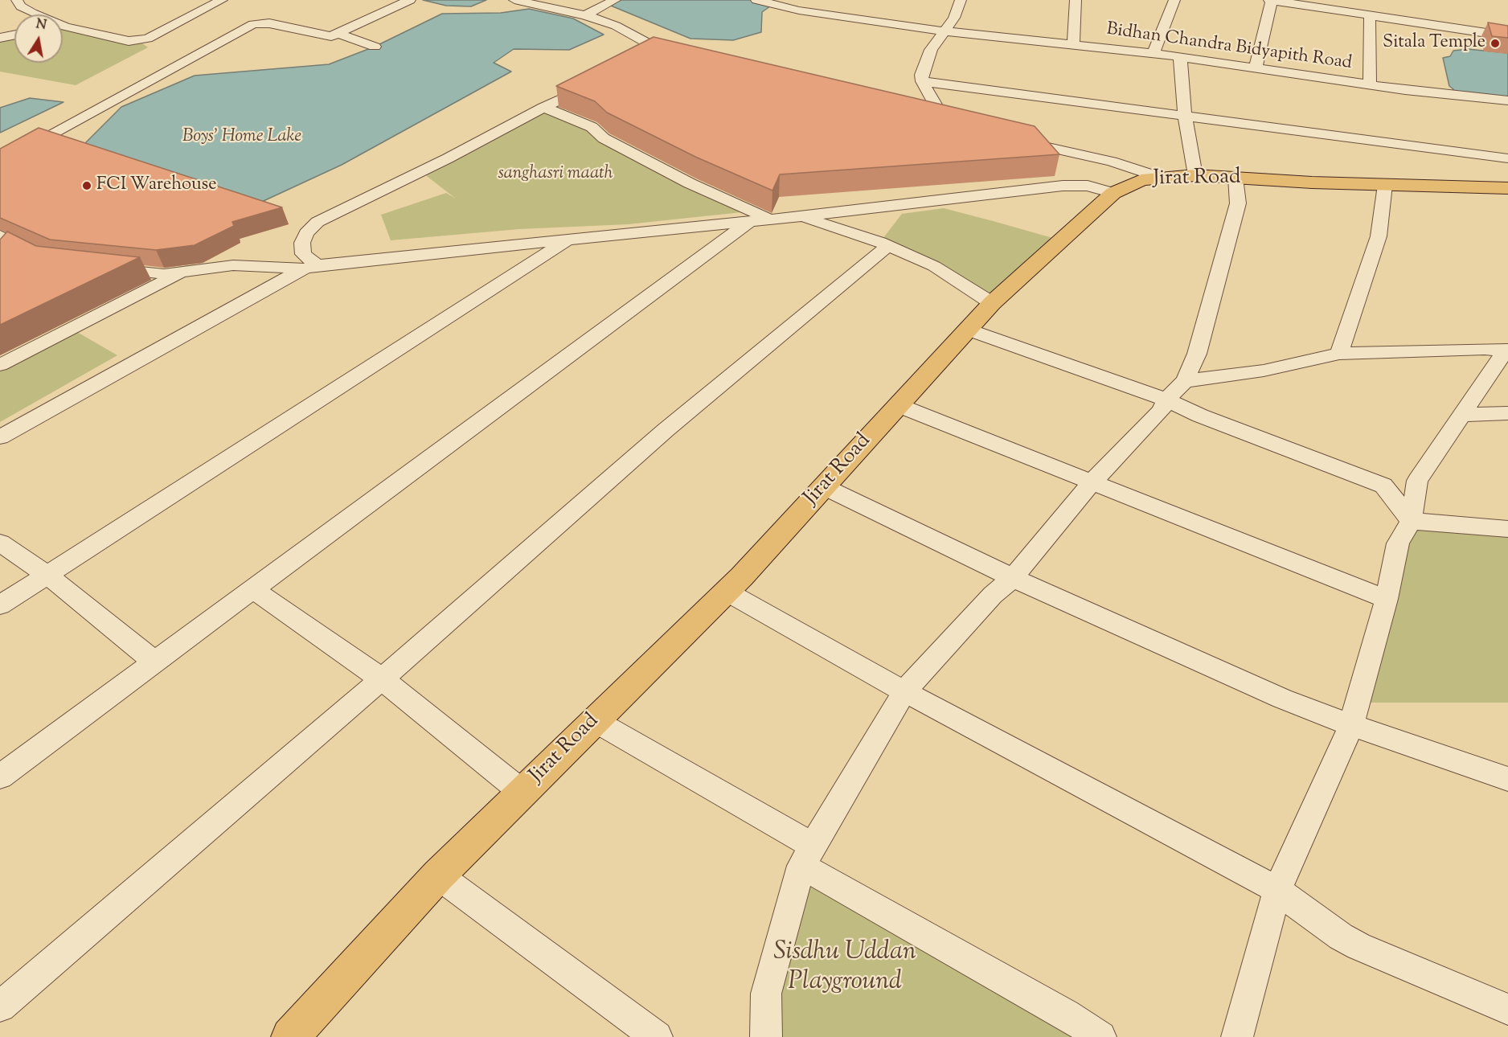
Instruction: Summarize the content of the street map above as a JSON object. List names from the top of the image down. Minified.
{"streets":{"main road":["Jirat Road"],"street":["Bidhan Chandra Bidyapith Road"]},"water":["Boys' Home Lake"],"parks":["sanghasri maath","Sisdhu Uddan Playground"],"places":["Sitala Temple","FCI Warehouse"],"north":"top"}
